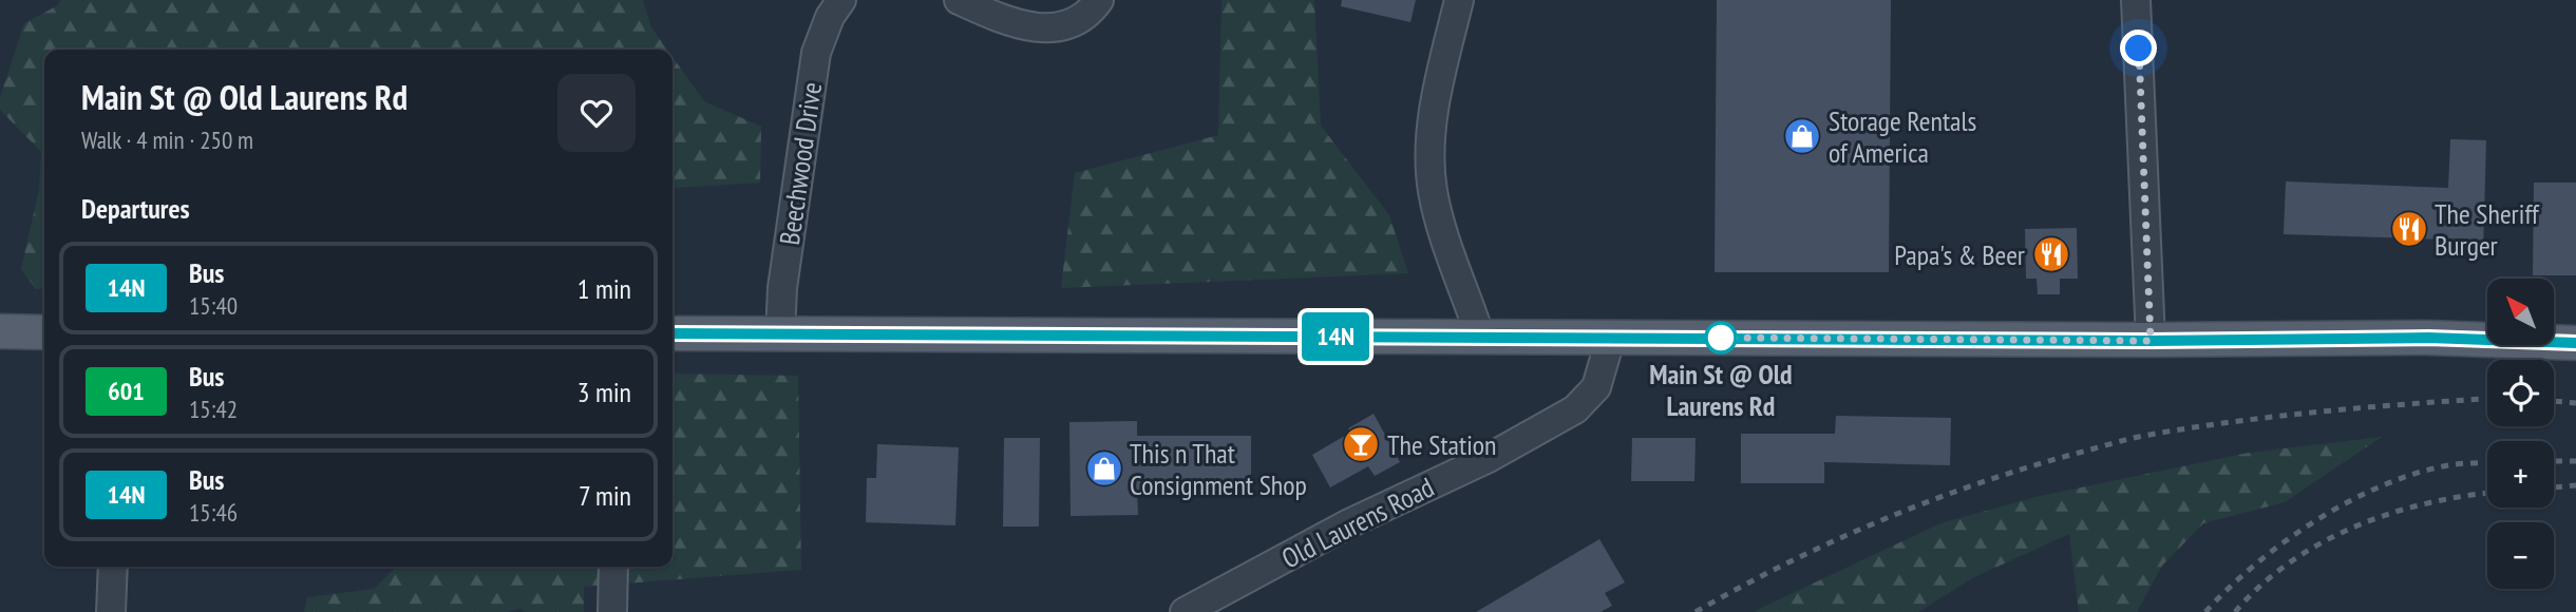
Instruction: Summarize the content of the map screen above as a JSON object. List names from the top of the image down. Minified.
{"streets":{"street":["Beechwood Drive","Old Laurens Road"]},"places":{"shop":["Storage Rentals of America","This n That Consignment Shop"],"restaurant":["The Sheriff Burger","Papa's & Beer"],"other":["Main St @ Old Laurens Rd"],"bar":["The Station"]},"lines":["bus line 14N"],"north":"top left","page":{"on_map":"14N","heading":[["Main St @ Old Laurens Rd","Walk · 4 min · 250 m"],"Departures"],"list":[{"mark":"14N","name":"Bus","note":"15:40","value":"1 min"},{"mark":"601","name":"Bus","note":"15:42","value":"3 min"},{"mark":"14N","name":"Bus","note":"15:46","value":"7 min"}],"map_buttons":["+","−"]}}
